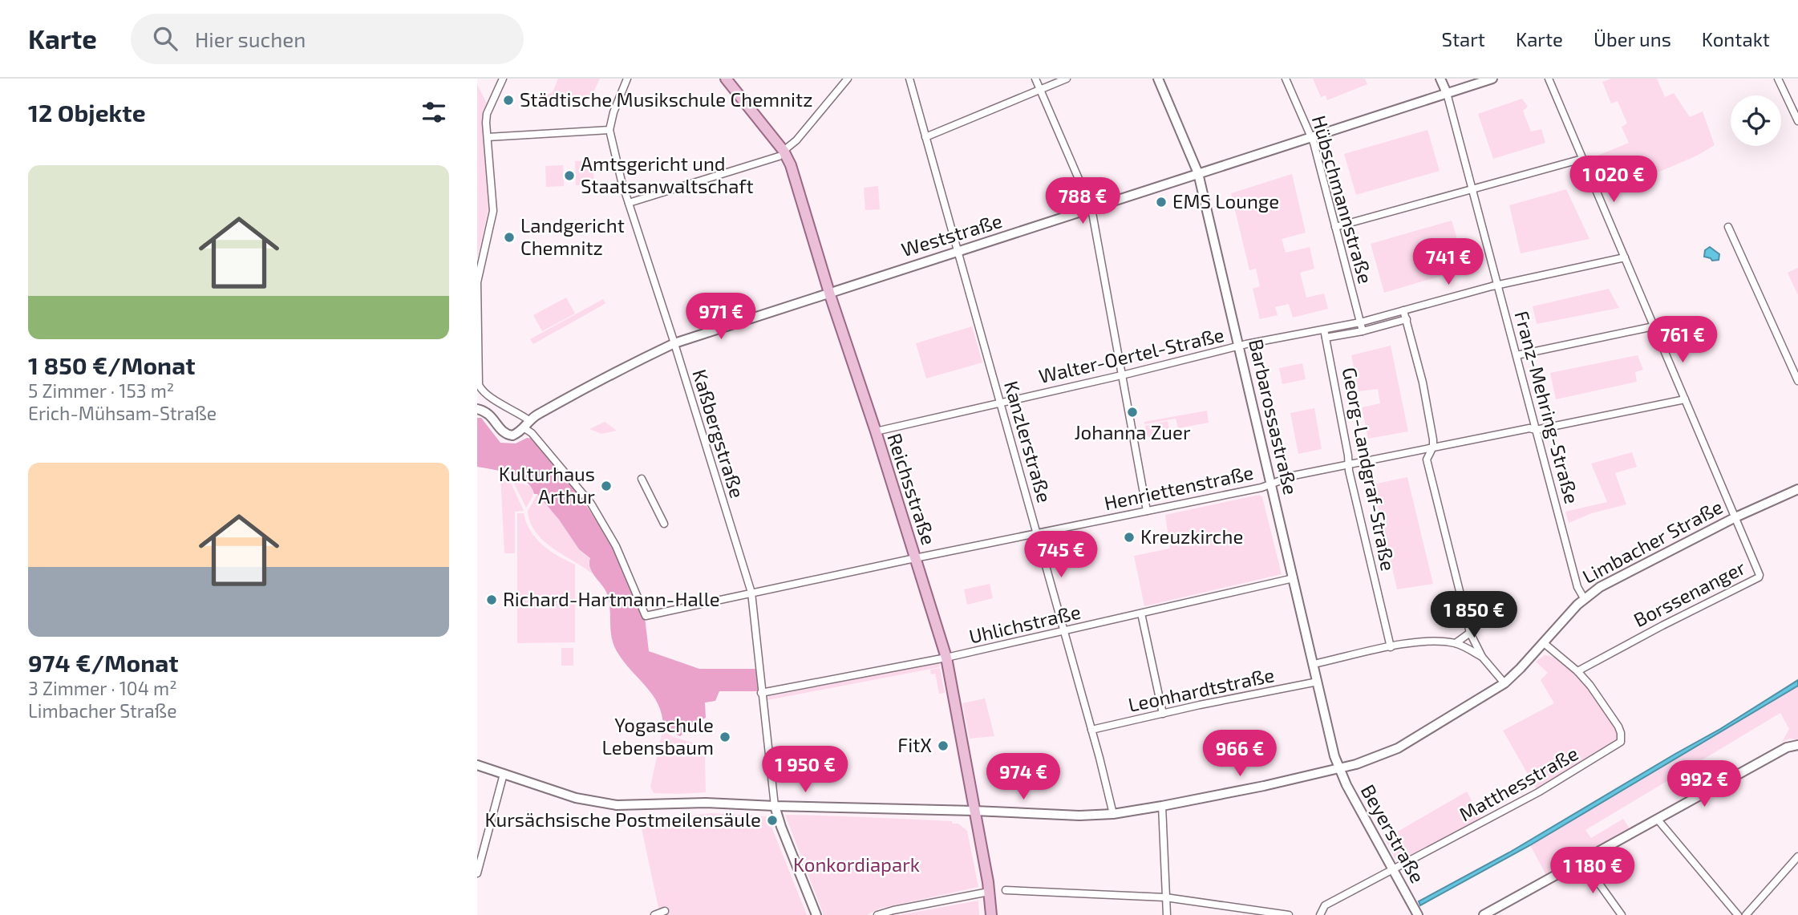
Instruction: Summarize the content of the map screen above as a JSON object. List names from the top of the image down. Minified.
{"streets":{"main road":["Reichsstraße"],"street":["Hübschmannstraße","Weststraße","Walter-Oertel-Straße","Franz-Mehring-Straße","Barbarossastraße","Kaßbergstraße","Kanzlerstraße","Georg-Landgraf-Straße","Henriettenstraße","Limbacher Straße","Borssenanger","Uhlichstraße","Leonhardtstraße","Matthesstraße","Beyerstraße"]},"crossings":[["Hübschmannstraße","Weststraße"],["Hübschmannstraße","Walter-Oertel-Straße"],["Weststraße","Franz-Mehring-Straße"],["Weststraße","Barbarossastraße"],["Weststraße","Kaßbergstraße"],["Weststraße","Kanzlerstraße"],["Weststraße","Henriettenstraße"],["Weststraße","Reichsstraße"],["Walter-Oertel-Straße","Franz-Mehring-Straße"],["Walter-Oertel-Straße","Barbarossastraße"],["Walter-Oertel-Straße","Kanzlerstraße"],["Walter-Oertel-Straße","Georg-Landgraf-Straße"],["Walter-Oertel-Straße","Reichsstraße"],["Franz-Mehring-Straße","Henriettenstraße"],["Franz-Mehring-Straße","Limbacher Straße"],["Barbarossastraße","Henriettenstraße"],["Barbarossastraße","Limbacher Straße"],["Barbarossastraße","Uhlichstraße"],["Barbarossastraße","Leonhardtstraße"],["Barbarossastraße","Beyerstraße"],["Kaßbergstraße","Henriettenstraße"],["Kaßbergstraße","Limbacher Straße"],["Kaßbergstraße","Uhlichstraße"],["Kanzlerstraße","Henriettenstraße"],["Kanzlerstraße","Limbacher Straße"],["Kanzlerstraße","Uhlichstraße"],["Kanzlerstraße","Leonhardtstraße"],["Georg-Landgraf-Straße","Henriettenstraße"],["Henriettenstraße","Reichsstraße"],["Reichsstraße","Limbacher Straße"],["Reichsstraße","Uhlichstraße"],["Limbacher Straße","Borssenanger"],["Limbacher Straße","Matthesstraße"],["Limbacher Straße","Beyerstraße"],["Borssenanger","Matthesstraße"],["Matthesstraße","Beyerstraße"]],"parks":["Konkordiapark"],"places":["Städtische Musikschule Chemnitz","Amtsgericht und Staatsanwaltschaft","EMS Lounge","Landgericht Chemnitz","Johanna Zuer","Kulturhaus Arthur","Kreuzkirche","Richard-Hartmann-Halle","Yogaschule Lebensbaum","FitX","Kursächsische Postmeilensäule"],"page":{"header":"Karte","search":"Hier suchen","nav":["Start","Karte","Über uns","Kontakt"],"heading":"12 Objekte","list":[{"name":"1 850 €/Monat","note":"5 Zimmer · 153 m² · Erich-Mühsam-Straße"},{"name":"974 €/Monat","note":"3 Zimmer · 104 m² · Limbacher Straße"}],"price":["1 020 €","788 €","741 €","971 €","761 €","745 €","1 850 €","966 €","1 950 €","974 €","992 €","1 180 €"]}}
